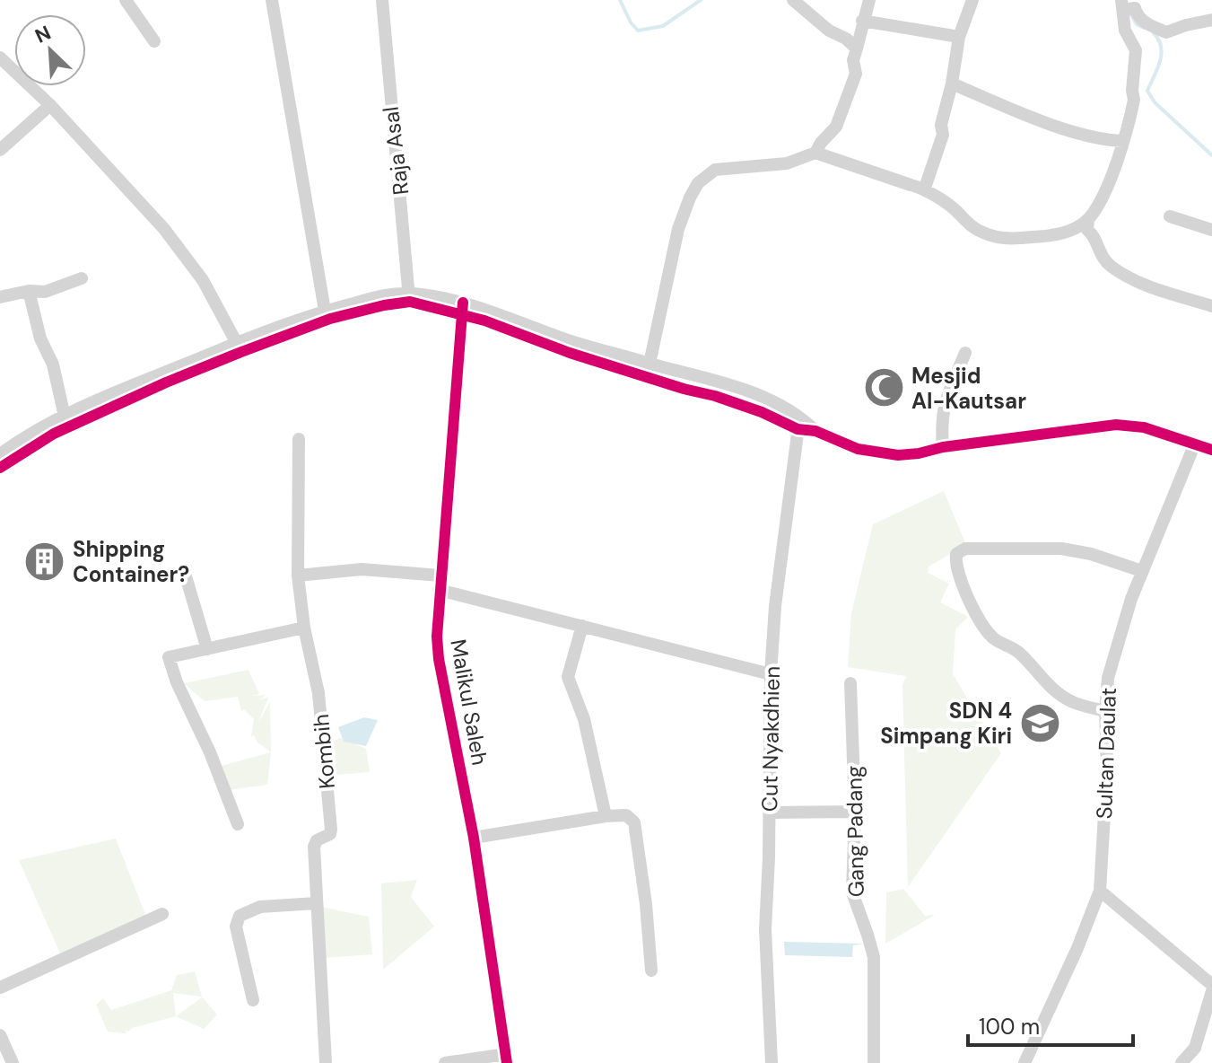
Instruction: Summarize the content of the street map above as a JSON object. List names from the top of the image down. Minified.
{"streets":{"street":["Raja Asal","Malikul Saleh","Cut Nyakdhien","Kombih","Sultan Daulat","Gang Padang"]},"places":{"mosque":["Mesjid Al-Kautsar"],"building":["Shipping Container?"],"school or university":["SDN 4 Simpang Kiri"]},"scale_bar":"100 m","north":"top left"}
